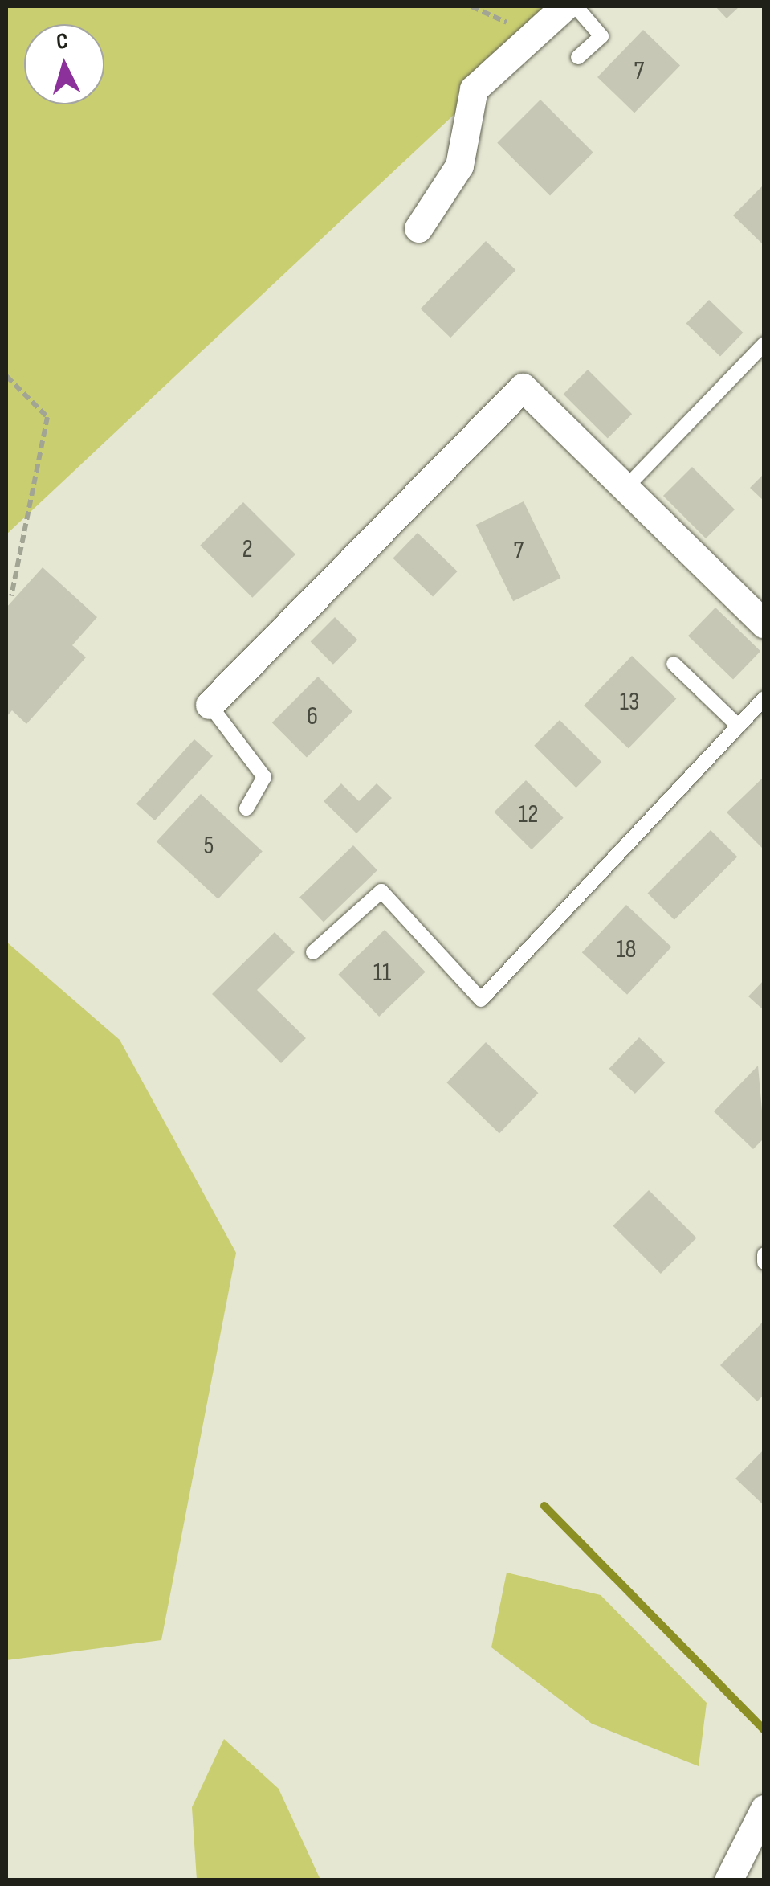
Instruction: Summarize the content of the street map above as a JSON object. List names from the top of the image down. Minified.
{"house_numbers":["7","2","7","13","6","12","5","18","11"],"north":"top"}
